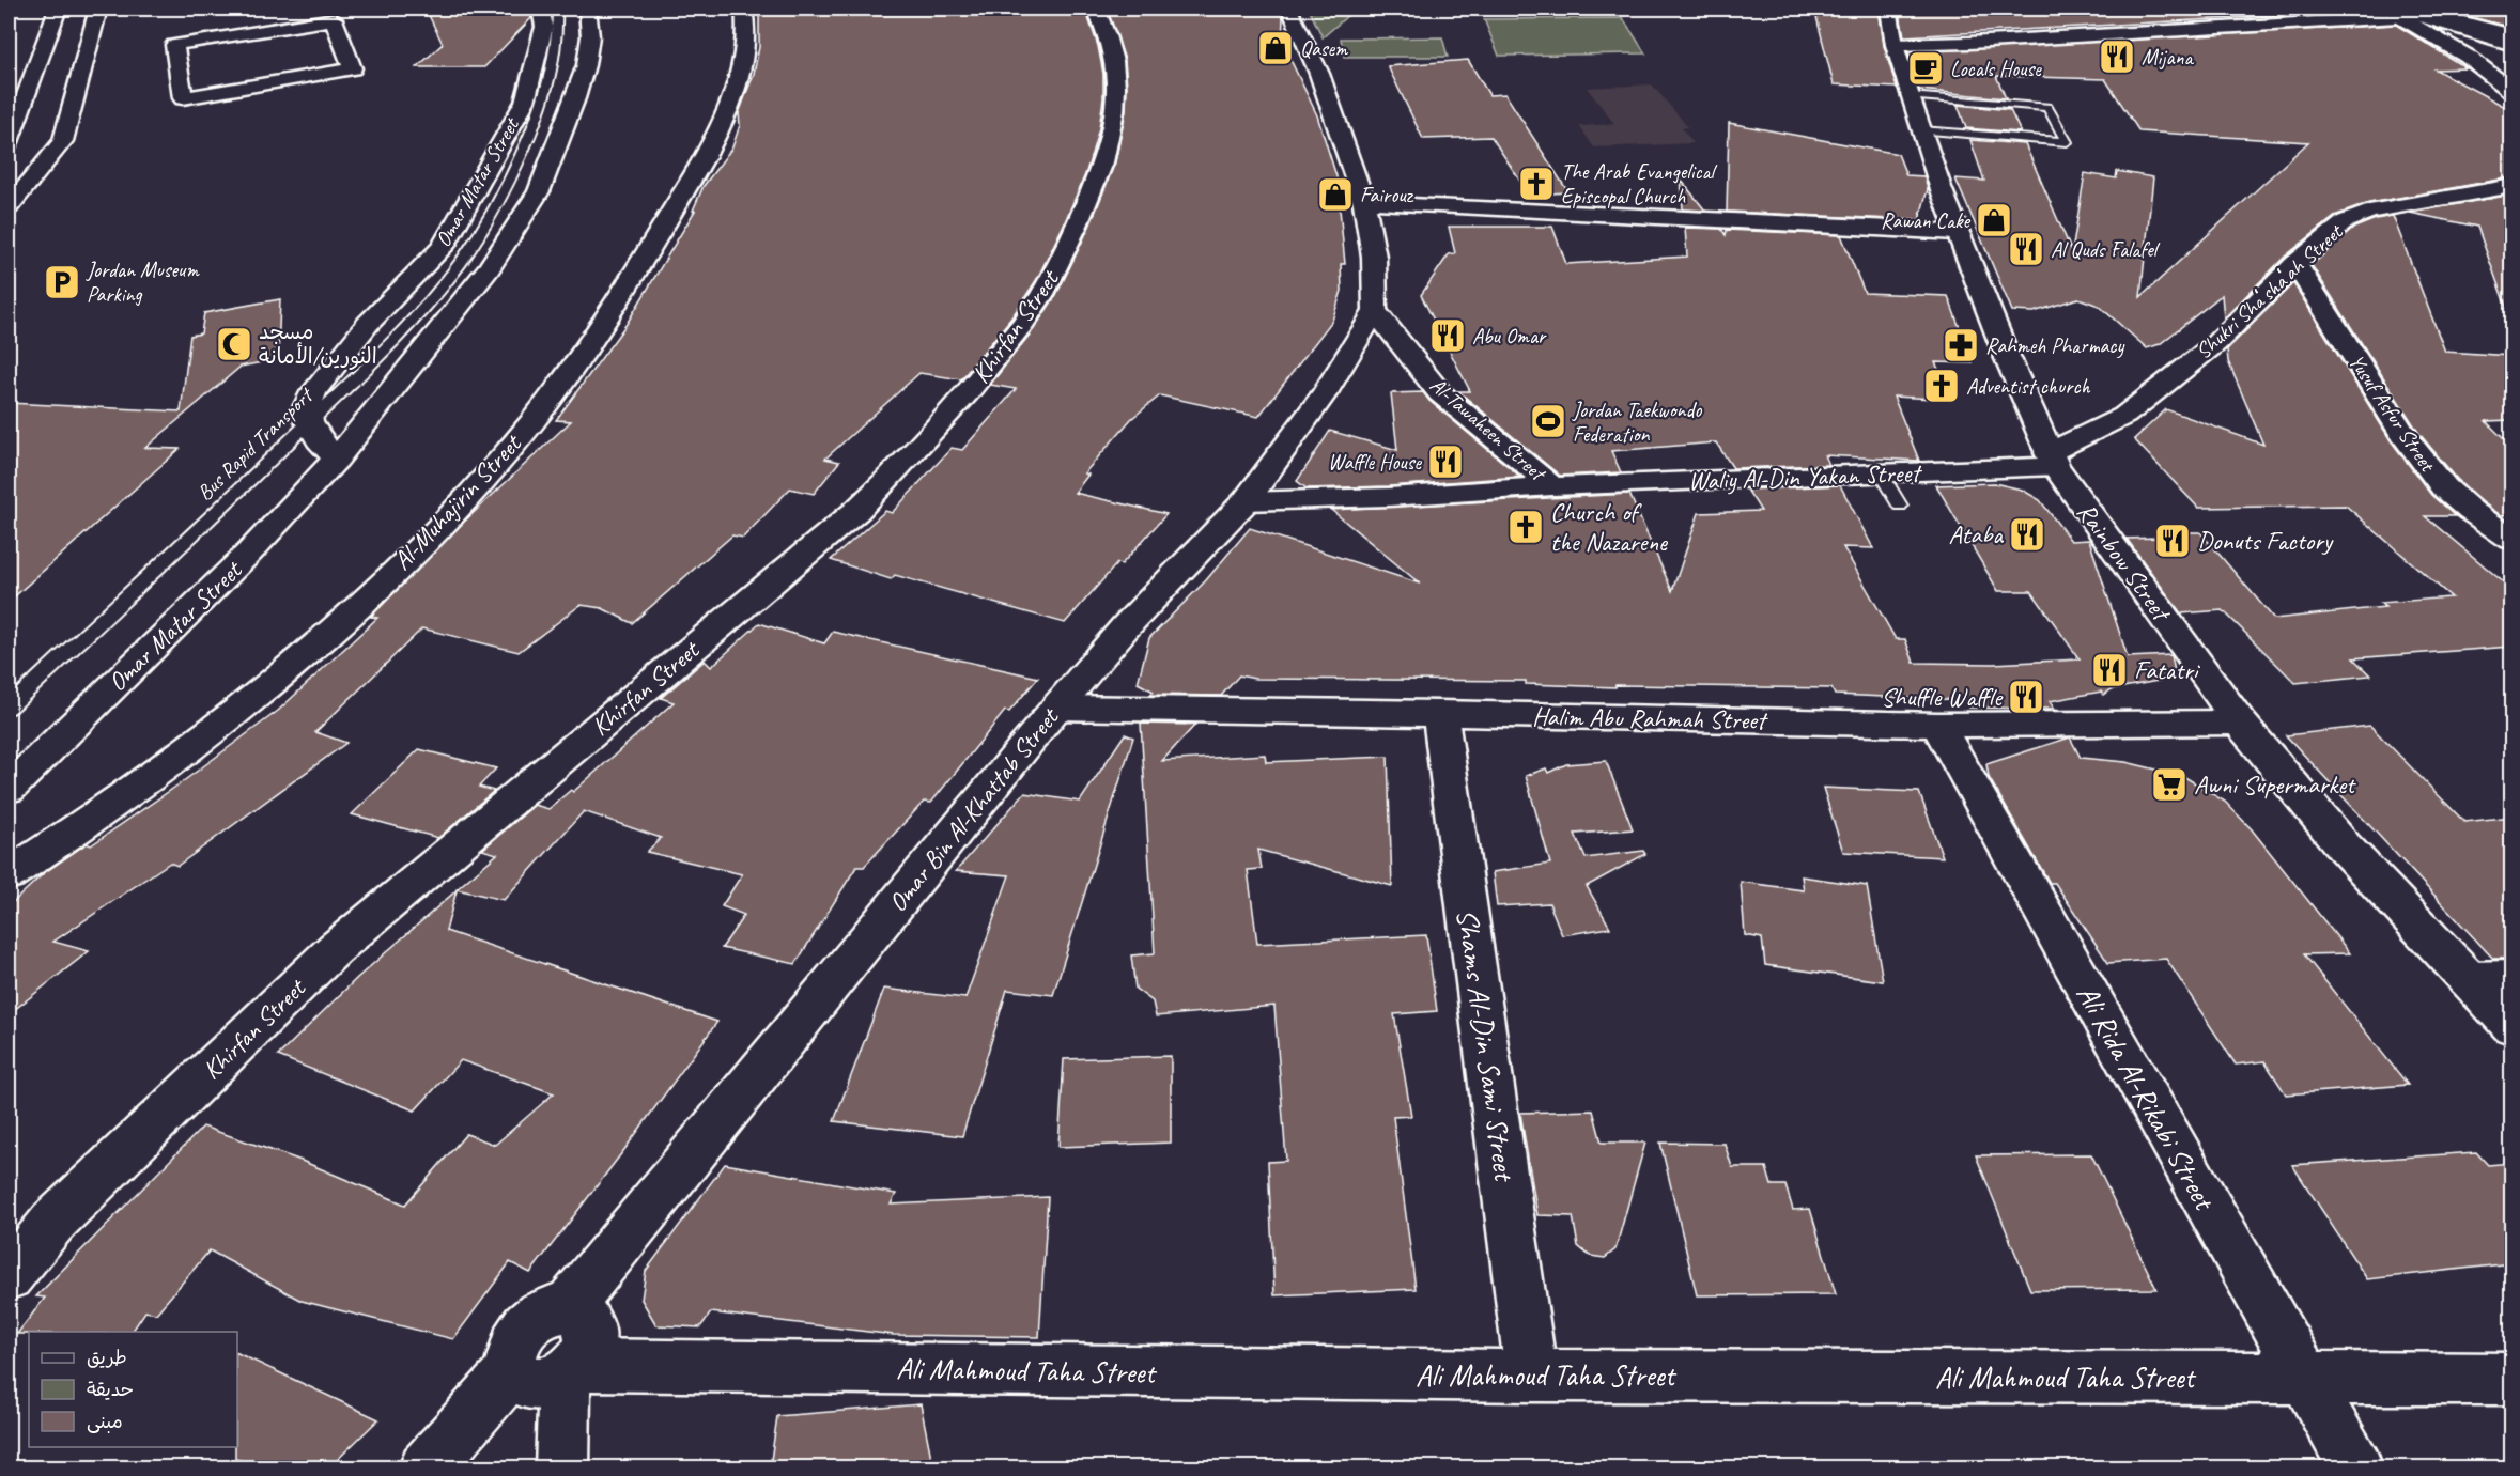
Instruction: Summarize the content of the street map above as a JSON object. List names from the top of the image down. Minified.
{"streets":{"street":["Omar Matar Street","Shukri Shaʻshaʻah Street","Khirfan Street","Yusuf Asfur Street","Al-Tawaheen Street","Waliy Al-Din Yakan Street","Al-Muhajirin Street","Rainbow Street","Halim Abu Rahmah Street","Omar Bin Al-Khattab Street","Shams Al-Din Sami Street","Ali Rida Al-Rikabi Street","Ali Mahmoud Taha Street"],"lane":["Bus Rapid Transport"]},"crossings":[["Omar Matar Street","Bus Rapid Transport"],["Shukri Shaʻshaʻah Street","Yusuf Asfur Street"],["Shukri Shaʻshaʻah Street","Waliy Al-Din Yakan Street"],["Shukri Shaʻshaʻah Street","Rainbow Street"],["Al-Tawaheen Street","Waliy Al-Din Yakan Street"],["Al-Tawaheen Street","Omar Bin Al-Khattab Street"],["Waliy Al-Din Yakan Street","Rainbow Street"],["Waliy Al-Din Yakan Street","Omar Bin Al-Khattab Street"],["Rainbow Street","Halim Abu Rahmah Street"],["Halim Abu Rahmah Street","Omar Bin Al-Khattab Street"],["Halim Abu Rahmah Street","Shams Al-Din Sami Street"],["Halim Abu Rahmah Street","Ali Rida Al-Rikabi Street"],["Omar Bin Al-Khattab Street","Ali Mahmoud Taha Street"],["Shams Al-Din Sami Street","Ali Mahmoud Taha Street"],["Ali Rida Al-Rikabi Street","Ali Mahmoud Taha Street"]],"places":{"shop":["Qasem","Fairouz","Rawan Cake"],"restaurant":["Mijana","Al Quds Falafel","Abu Omar","Waffle House","Ataba","Donuts Factory","Fatatri","Shuffle Waffle"],"cafe":["Locals House"],"church":["The Arab Evangelical Episcopal Church","Adventist church","Church of the Nazarene"],"parking":["Jordan Museum Parking"],"mosque":["مسجد النورين/الأمانة"],"pharmacy":["Rahmeh Pharmacy"],"sports":["Jordan Taekwondo Federation"],"supermarket":["Awni Supermarket"]},"legend":["طريق","حديقة","مبنى"]}
